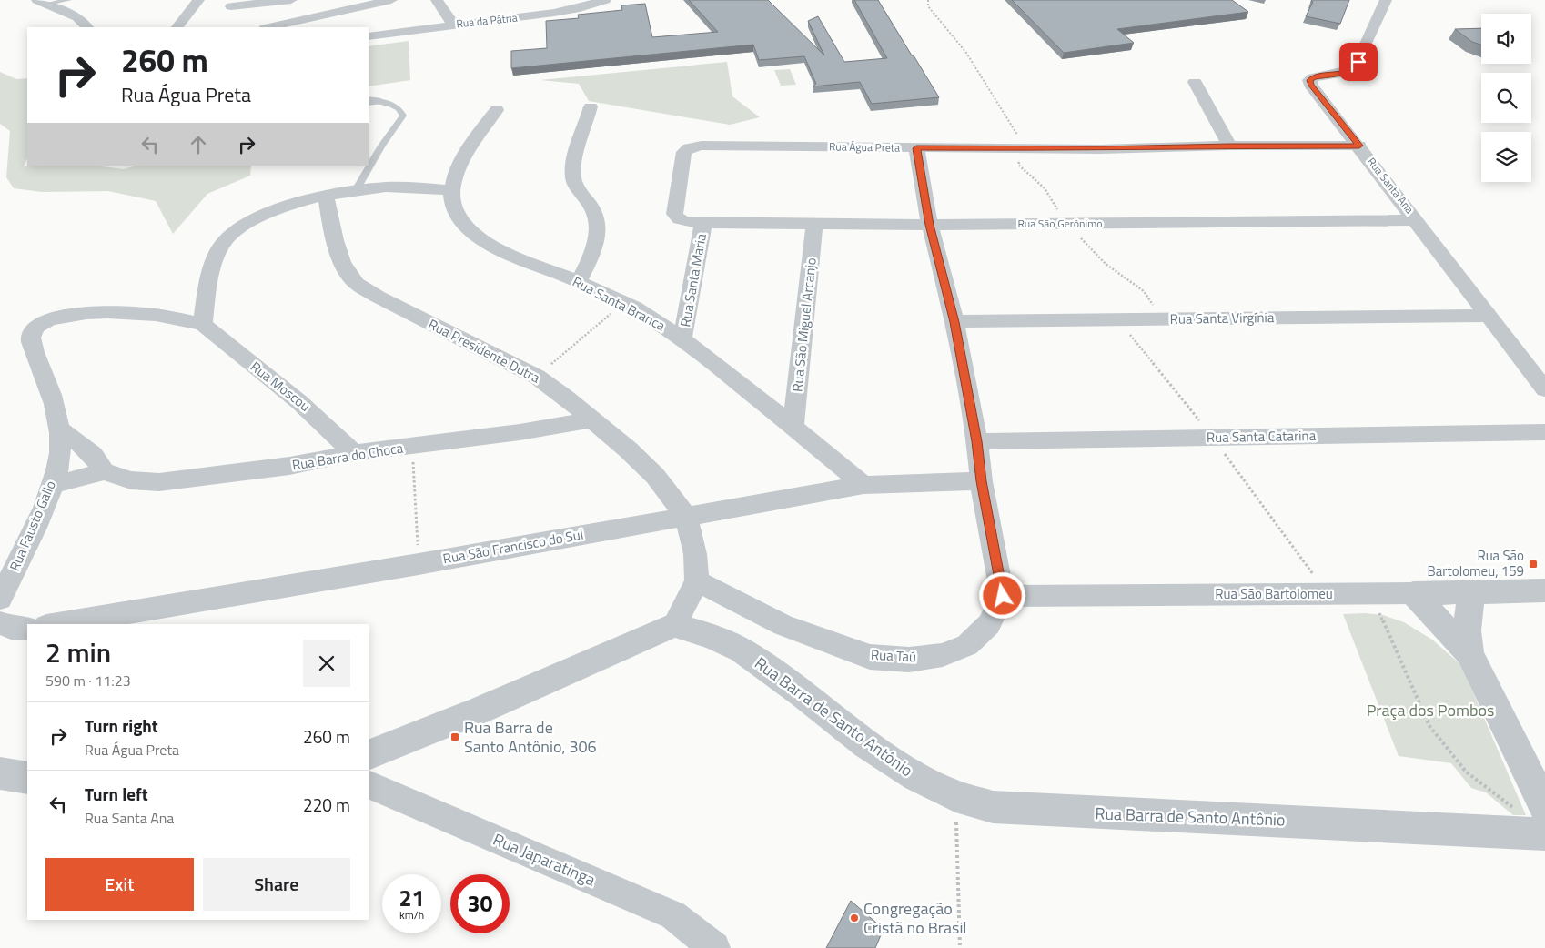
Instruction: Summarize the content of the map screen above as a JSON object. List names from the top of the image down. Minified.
{"streets":{"street":["Rua da Pátria","Rua Água Preta","Rua Santa Ana","Rua São Gerônimo","Rua Santa Maria","Rua Santa Branca","Rua Santa Virgínia","Rua São Miguel Arcanjo","Rua Presidente Dutra","Rua Moscou","Rua Santa Catarina","Rua Barra do Choca","Rua Fausto Gallo","Rua São Francisco do Sul","Rua São Bartolomeu","Rua Taú","Rua Barra de Santo Antônio","Rua Japaratinga"]},"crossings":[["Rua Água Preta","Rua Santa Ana"],["Rua Água Preta","Rua São Gerônimo"],["Rua Água Preta","Rua Santa Maria"],["Rua Santa Ana","Rua São Gerônimo"],["Rua Santa Ana","Rua Santa Virgínia"],["Rua São Gerônimo","Rua Santa Maria"],["Rua São Gerônimo","Rua São Miguel Arcanjo"],["Rua Santa Maria","Rua Santa Branca"],["Rua Santa Branca","Rua São Miguel Arcanjo"],["Rua Santa Branca","Rua São Francisco do Sul"],["Rua Presidente Dutra","Rua Barra do Choca"],["Rua Presidente Dutra","Rua São Francisco do Sul"],["Rua Moscou","Rua Barra do Choca"],["Rua Moscou","Rua Fausto Gallo"],["Rua São Bartolomeu","Rua Taú"]],"parks":["Praça dos Pombos"],"places":{"transit":["Rua São Bartolomeu, 159","Rua Barra de Santo Antônio, 306"],"other":["Congregação Cristã no Brasil"]},"page":{"turn":["260 m","Rua Água Preta"],"heading":["2 min","590 m · 11:23"],"list":[{"name":"Turn right","note":"Rua Água Preta","value":"260 m"},{"name":"Turn left","note":"Rua Santa Ana","value":"220 m"}],"buttons":["Exit","Share"],"speed":"21 km/h","limit":"30"}}
